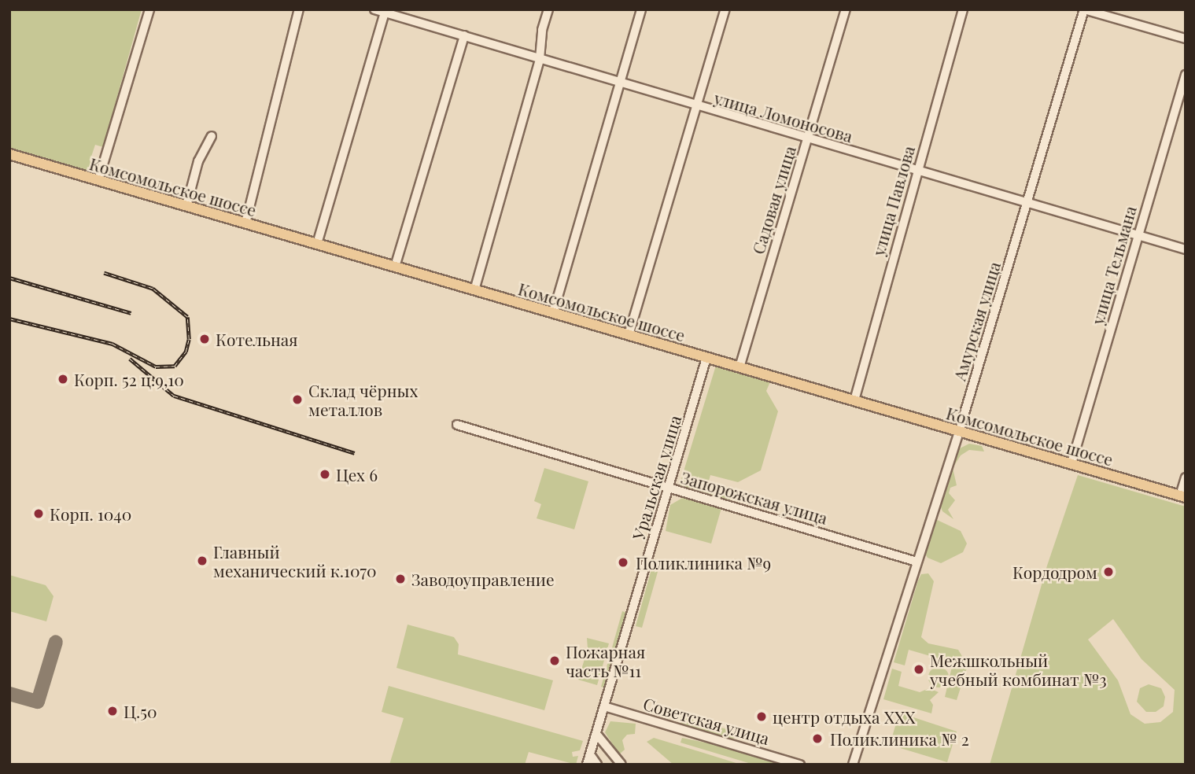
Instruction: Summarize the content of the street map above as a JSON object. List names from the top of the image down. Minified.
{"streets":{"main road":["Комсомольское шоссе"],"street":["улица Ломоносова","Садовая улица","улица Павлова","улица Тельмана","Амурская улица","Уральская улица","Запорожская улица","Советская улица"]},"crossings":[["улица Ломоносова","Садовая улица"],["улица Ломоносова","улица Павлова"],["улица Ломоносова","улица Тельмана"],["улица Ломоносова","Амурская улица"],["Комсомольское шоссе","Садовая улица"],["Комсомольское шоссе","улица Павлова"],["Комсомольское шоссе","улица Тельмана"],["Комсомольское шоссе","Амурская улица"],["Комсомольское шоссе","Уральская улица"],["Амурская улица","Запорожская улица"],["Уральская улица","Запорожская улица"],["Уральская улица","Советская улица"]],"places":["Котельная","Корп. 52 ц.9,10","Склад чёрных металлов","Цех 6","Корп. 1040","Главный механический к.1070","Поликлиника №9","Кордодром","Заводоуправление","Пожарная часть №11","Межшкольный учебный комбинат №3","Ц.50","центр отдыха ХХХ","Поликлиника № 2"]}
